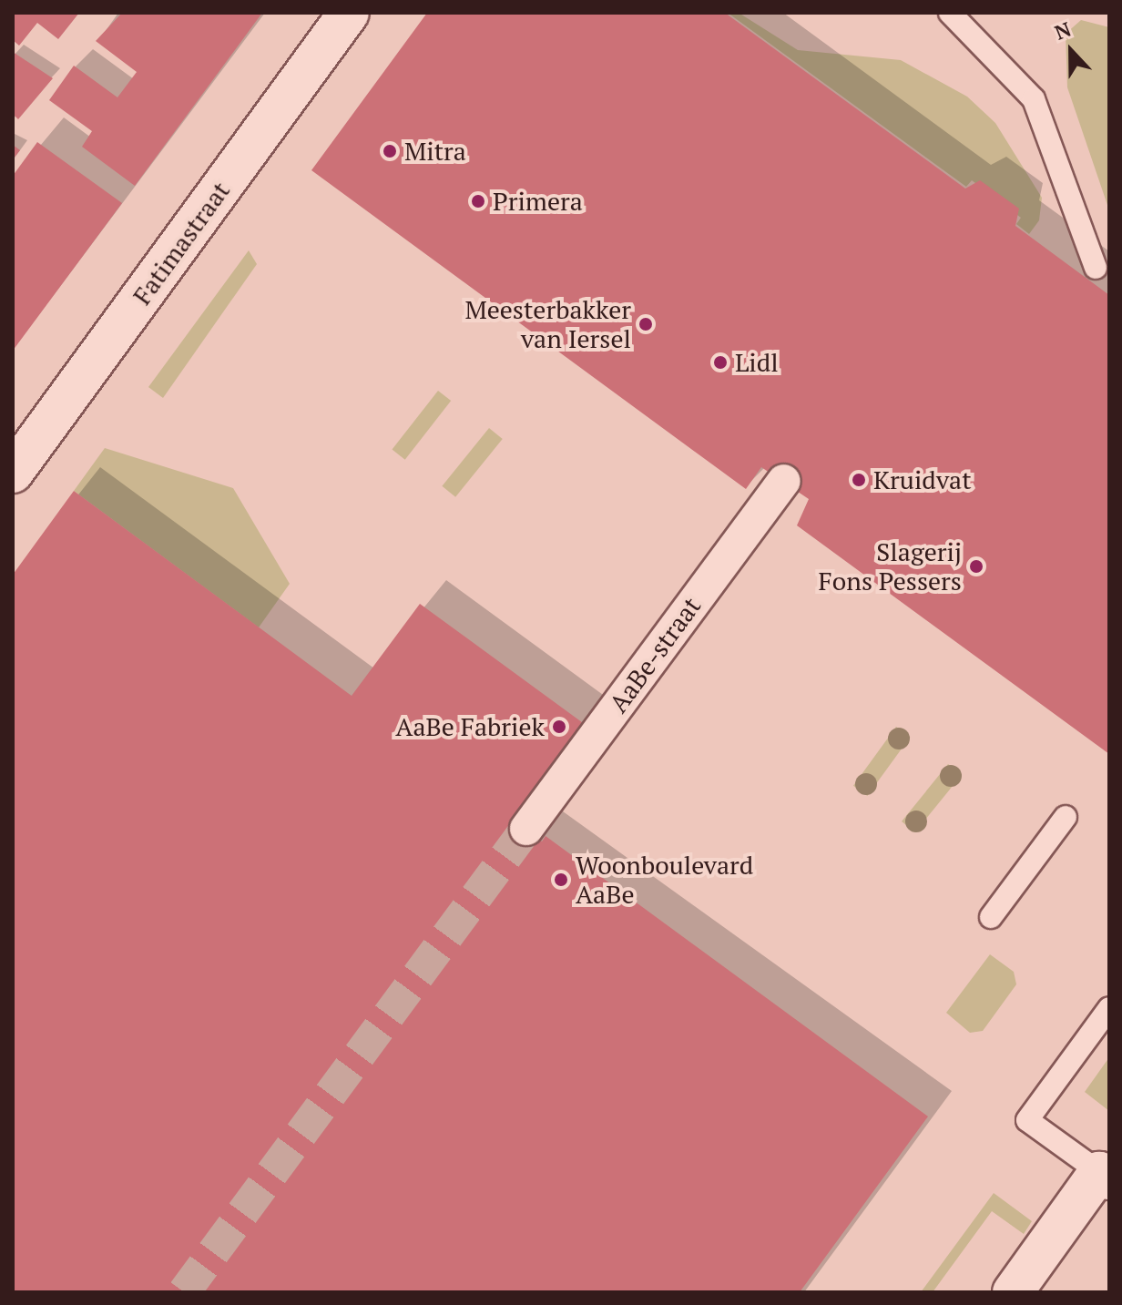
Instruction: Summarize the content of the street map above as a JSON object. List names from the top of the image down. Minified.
{"streets":{"street":["Fatimastraat","AaBe-straat"]},"places":["Mitra","Primera","Meesterbakker van Iersel","Lidl","Kruidvat","Slagerij Fons Pessers","AaBe Fabriek","Woonboulevard AaBe"],"north":"top"}
